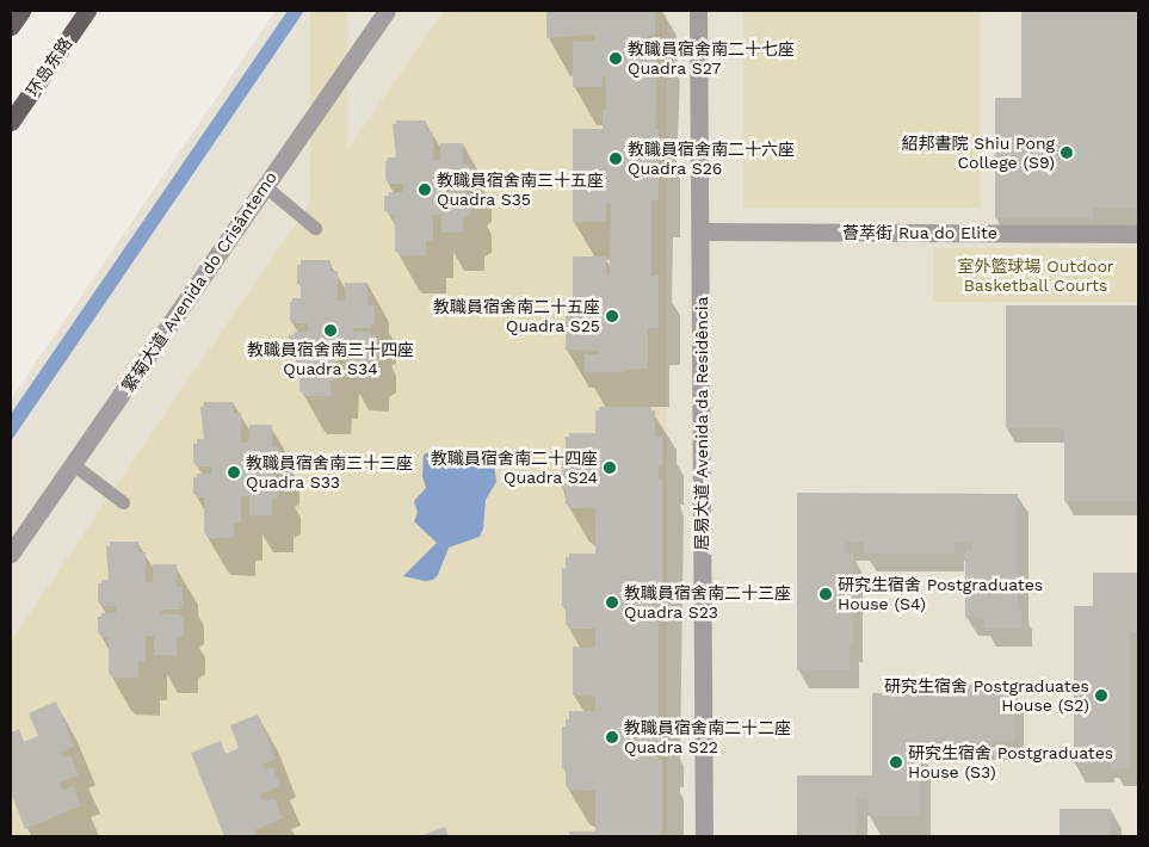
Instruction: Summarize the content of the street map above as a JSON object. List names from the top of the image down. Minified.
{"streets":{"main road":["环岛东路"],"street":["薈萃街 Rua do Elite","繁菊大道 Avenida do Crisântemo","居易大道 Avenida da Residência"]},"crossings":[["薈萃街 Rua do Elite","居易大道 Avenida da Residência"]],"parks":["室外籃球場 Outdoor Basketball Courts"],"places":["教職員宿舍南二十七座 Quadra S27","紹邦書院 Shiu Pong College (S9)","教職員宿舍南二十六座 Quadra S26","教職員宿舍南三十五座 Quadra S35","教職員宿舍南二十五座 Quadra S25","教職員宿舍南三十四座 Quadra S34","教職員宿舍南二十四座 Quadra S24","教職員宿舍南三十三座 Quadra S33","研究生宿舍 Postgraduates House (S4)","教職員宿舍南二十三座 Quadra S23","研究生宿舍 Postgraduates House (S2)","教職員宿舍南二十二座 Quadra S22","研究生宿舍 Postgraduates House (S3)"]}
